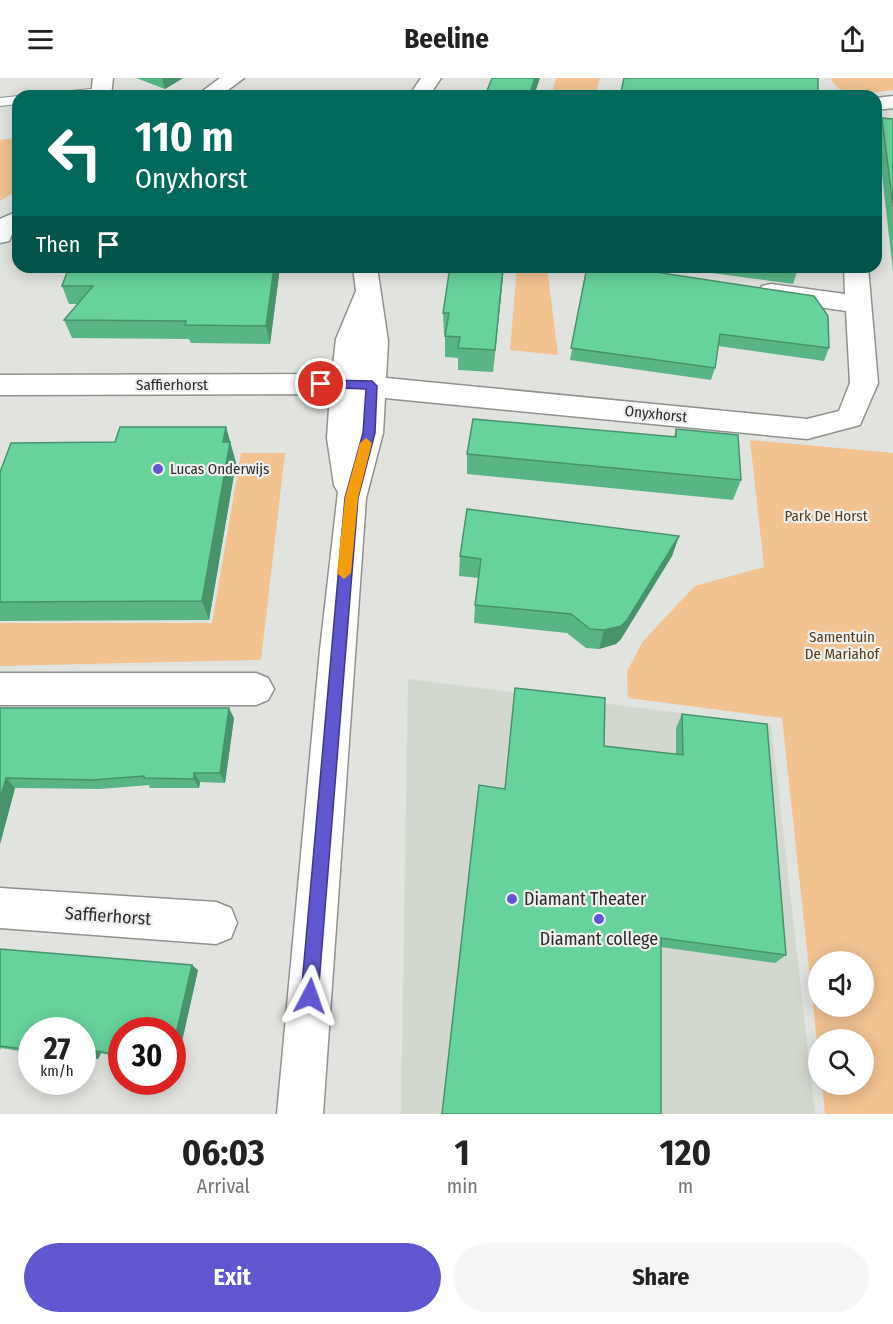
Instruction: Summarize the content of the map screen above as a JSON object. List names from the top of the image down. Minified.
{"streets":{"street":["Saffierhorst","Onyxhorst"]},"crossings":[["Saffierhorst","Onyxhorst"]],"parks":["Park De Horst","Samentuin De Mariahof"],"places":["Lucas Onderwijs","Diamant Theater","Diamant college"],"page":{"header":"Beeline","turn":["110 m","Onyxhorst"],"then":"Then","speed":"27 km/h","limit":"30","eta":["06:03","Arrival","1","min","120","m"],"buttons":["Exit","Share"]}}
